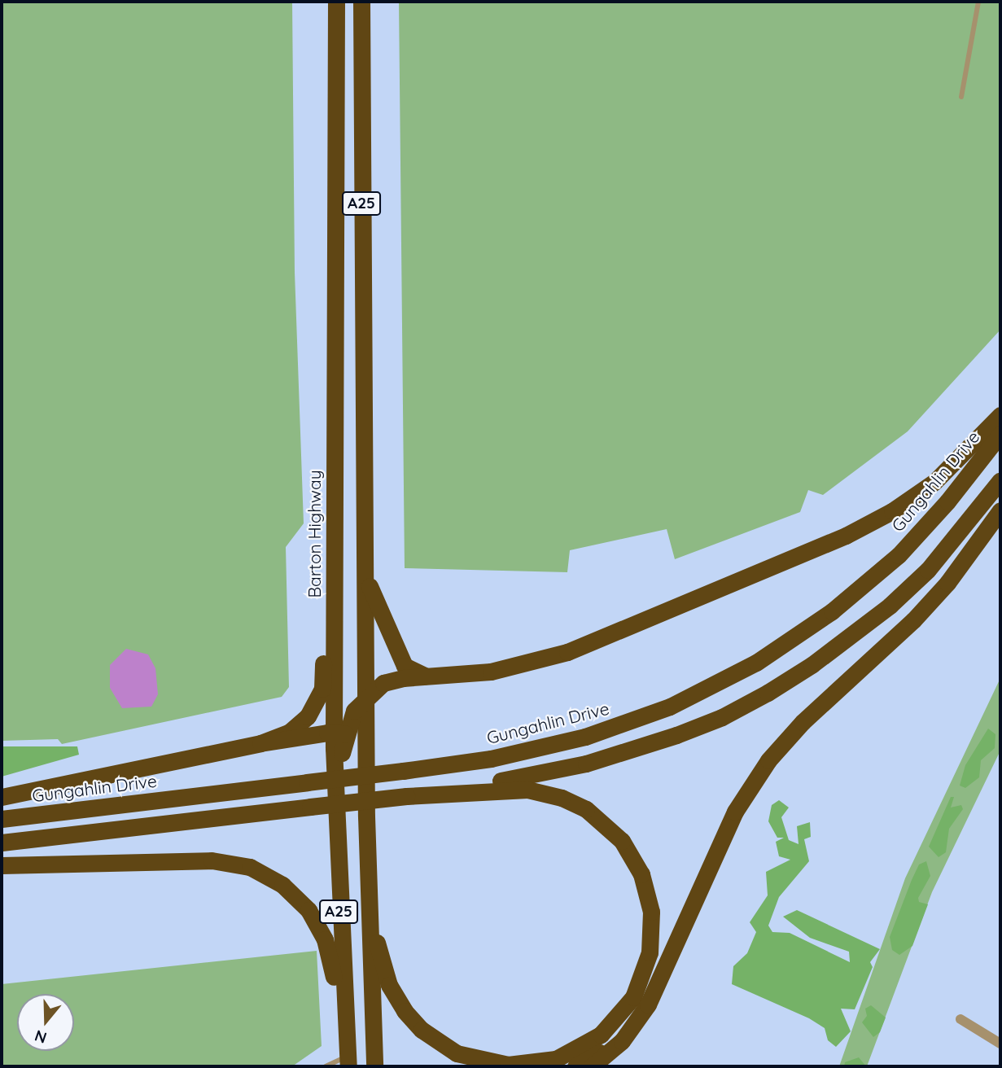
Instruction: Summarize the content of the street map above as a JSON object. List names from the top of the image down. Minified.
{"streets":{"highway":["A25","Gungahlin Drive","Barton Highway"]},"crossings":[["A25","Barton Highway"]],"north":"bottom"}
